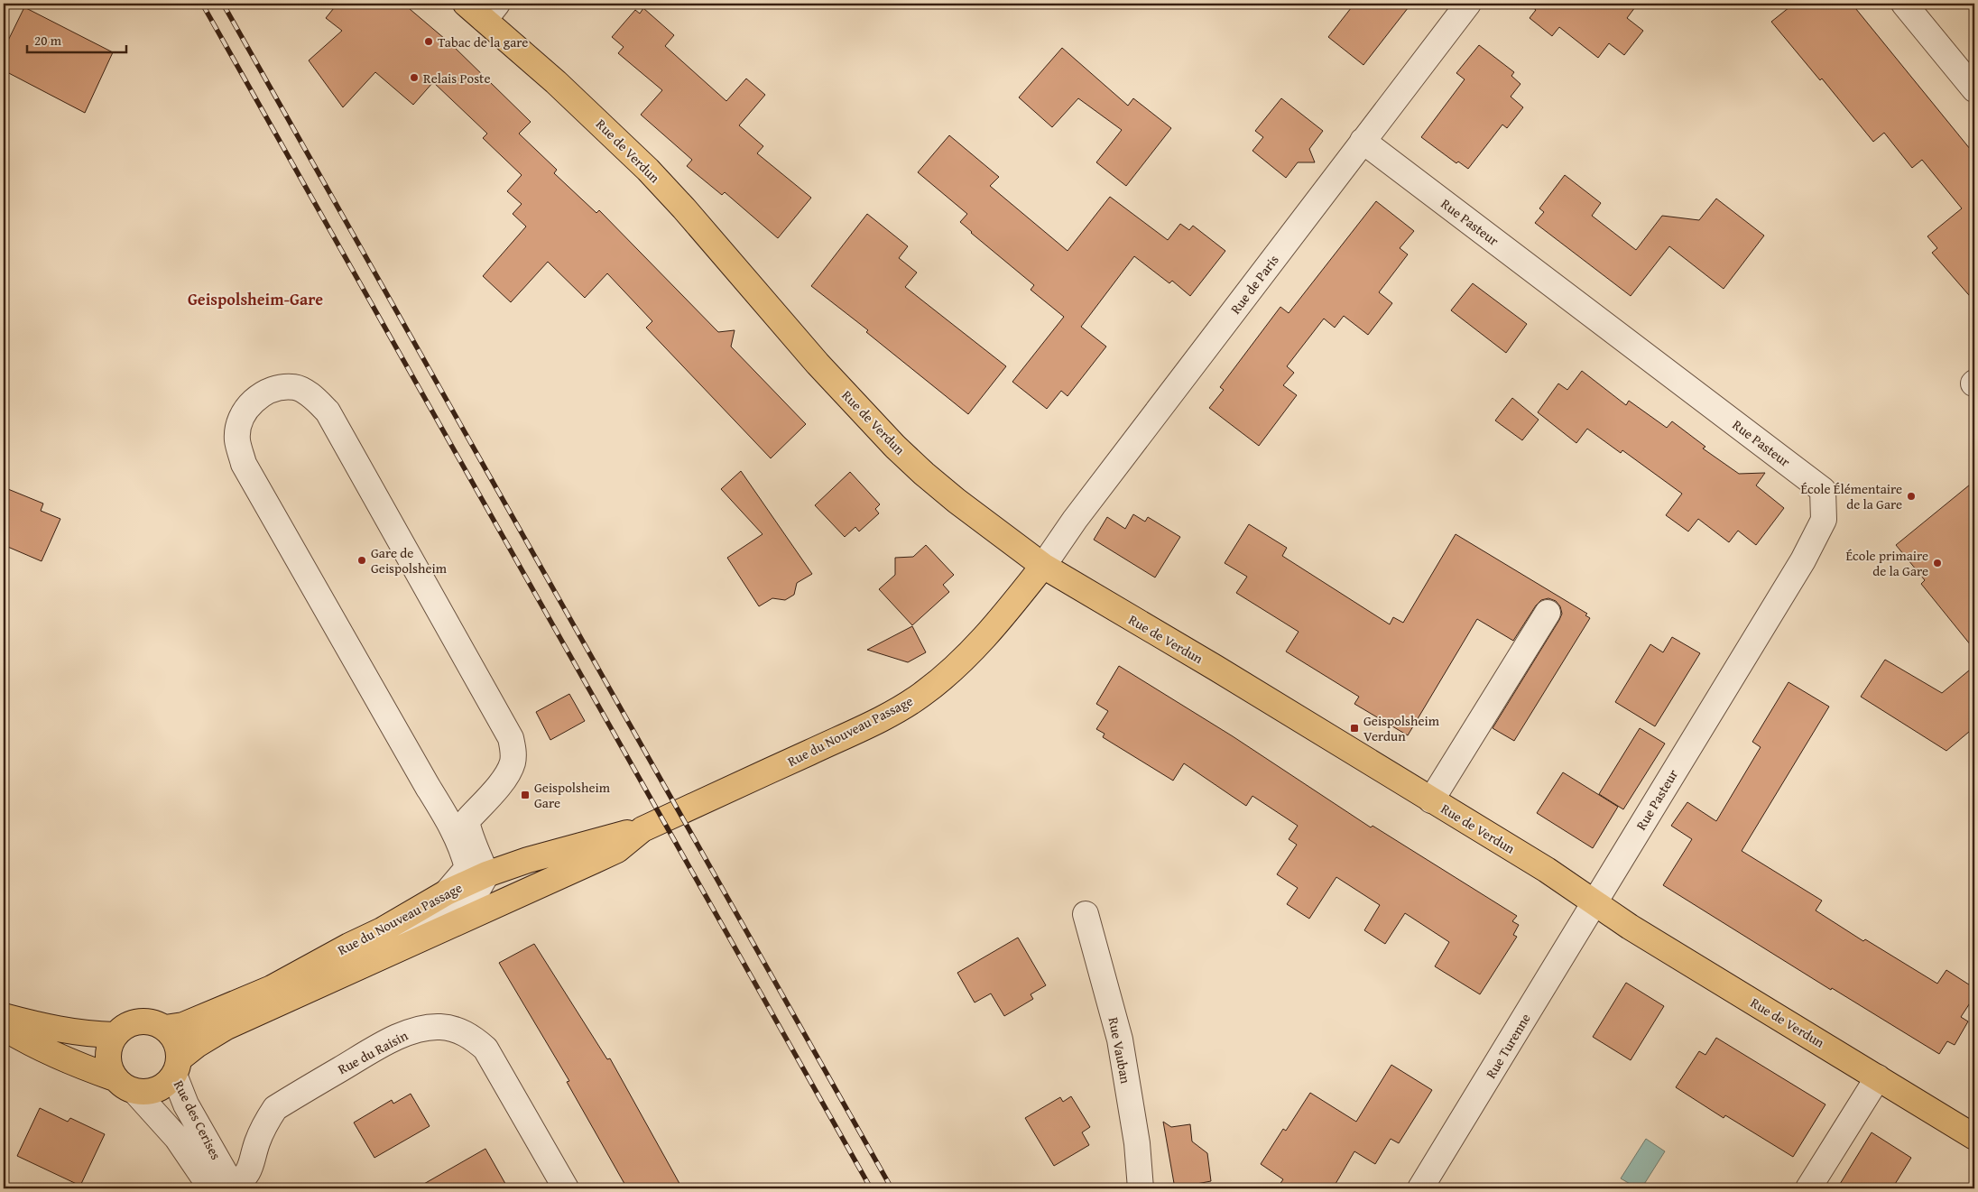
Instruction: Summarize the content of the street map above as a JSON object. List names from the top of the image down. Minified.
{"streets":{"main road":["Rue de Verdun","Rue du Nouveau Passage"],"street":["Rue Pasteur","Rue de Paris","Rue Turenne","Rue Vauban","Rue du Raisin","Rue des Cerises"]},"crossings":[["Rue de Verdun","Rue Pasteur"],["Rue de Verdun","Rue de Paris"],["Rue de Verdun","Rue du Nouveau Passage"],["Rue de Verdun","Rue Turenne"],["Rue Pasteur","Rue de Paris"],["Rue Pasteur","Rue Turenne"],["Rue de Paris","Rue du Nouveau Passage"],["Rue du Nouveau Passage","Rue des Cerises"],["Rue du Raisin","Rue des Cerises"]],"districts":["Geispolsheim-Gare"],"places":{"other":["Tabac de la gare","Relais Poste","École Élémentaire de la Gare","Gare de Geispolsheim","École primaire de la Gare"],"transit":["Geispolsheim Verdun","Geispolsheim Gare"]},"scale_bar":"20 m"}
